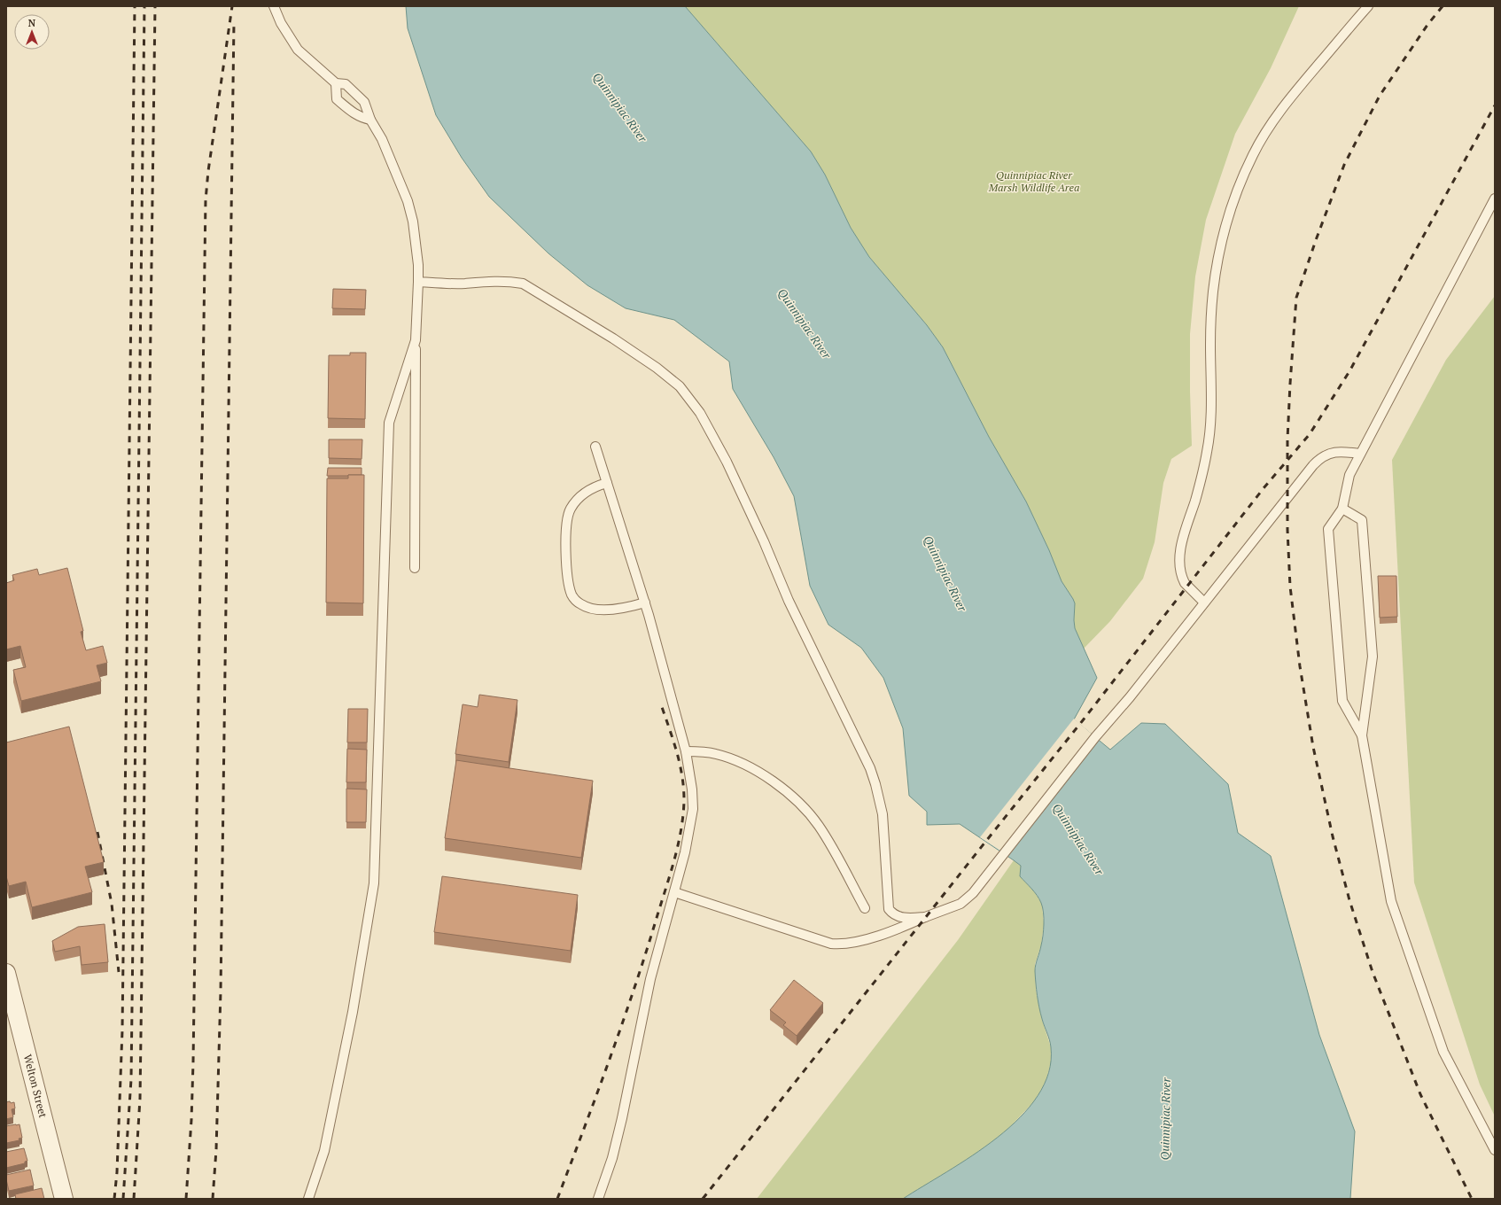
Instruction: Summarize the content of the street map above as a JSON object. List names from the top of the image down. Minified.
{"streets":{"street":["Welton Street"]},"water":["Quinnipiac River"],"parks":["Quinnipiac River Marsh Wildlife Area"],"north":"top"}
